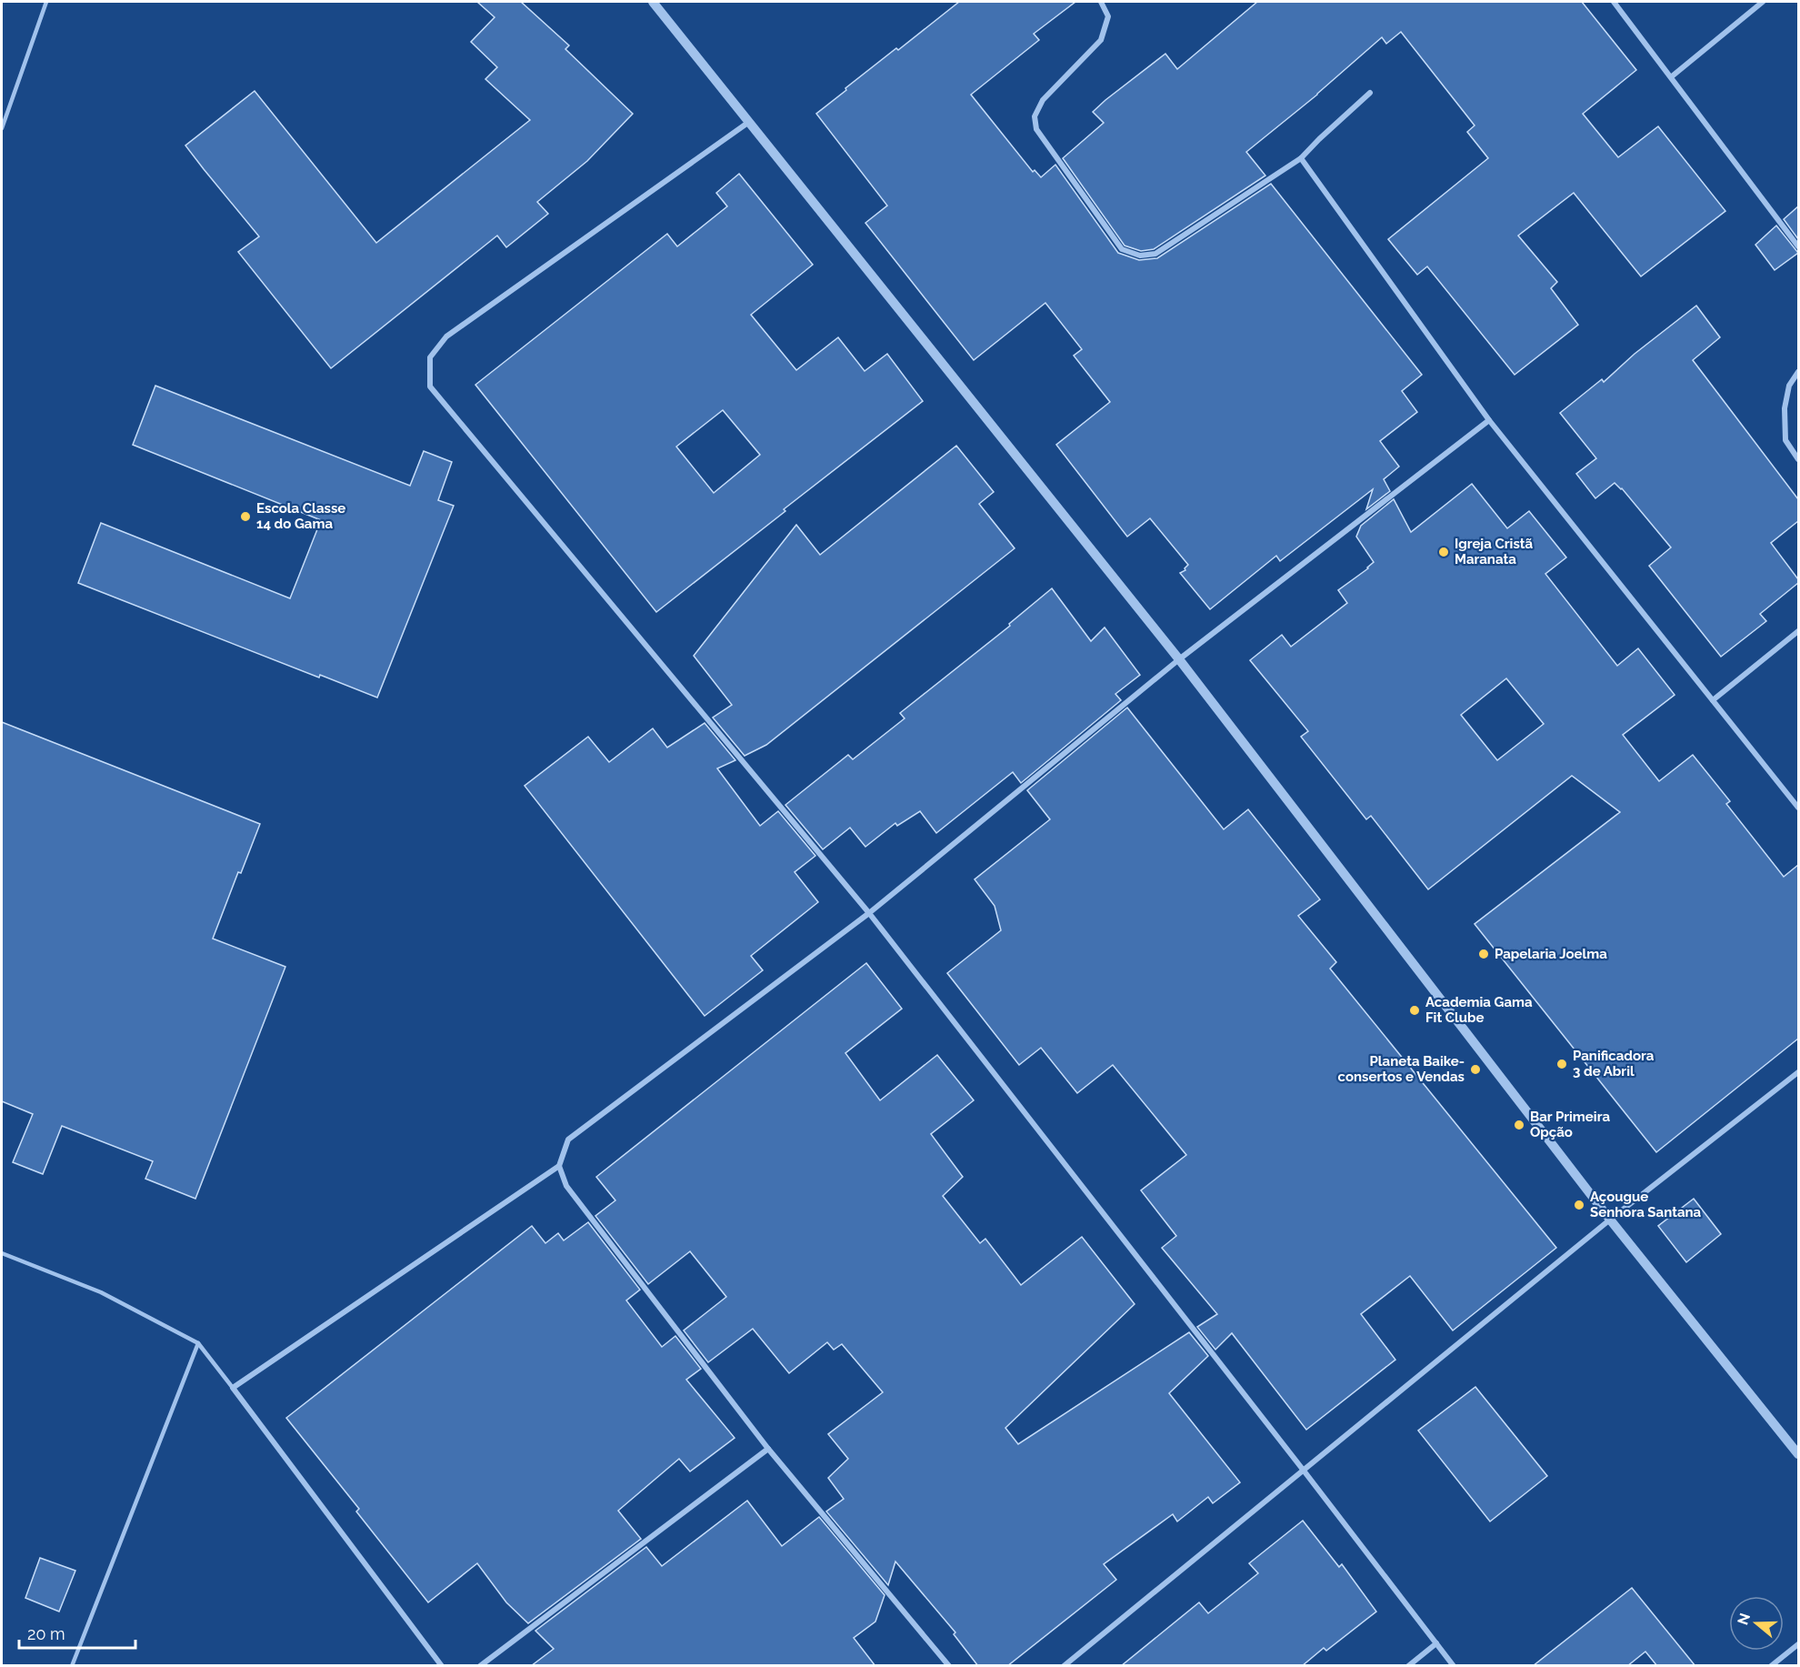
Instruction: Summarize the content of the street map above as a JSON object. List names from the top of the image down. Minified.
{"places":["Escola Classe 14 do Gama","Igreja Cristã Maranata","Papelaria Joelma","Academia Gama Fit Clube","Panificadora 3 de Abril","Planeta Baike- consertos e Vendas","Bar Primeira Opção","Açougue Senhora Santana"],"scale_bar":"20 m","north":"left"}
